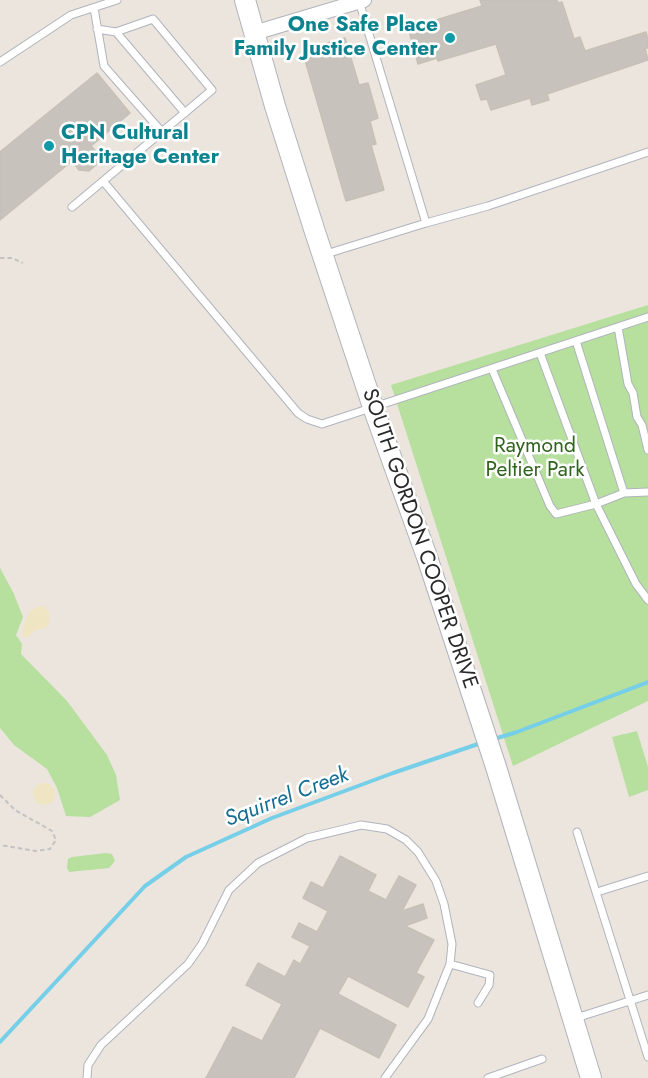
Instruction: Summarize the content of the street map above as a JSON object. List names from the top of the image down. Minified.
{"streets":{"main road":["SOUTH GORDON COOPER DRIVE"]},"water":["Squirrel Creek"],"parks":["Raymond Peltier Park"],"places":["One Safe Place Family Justice Center","CPN Cultural Heritage Center"]}
